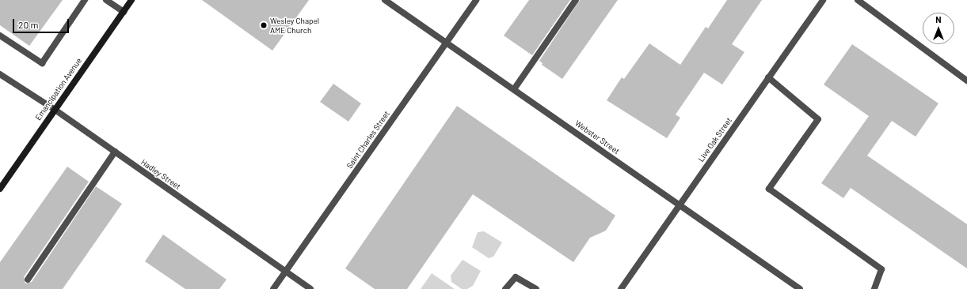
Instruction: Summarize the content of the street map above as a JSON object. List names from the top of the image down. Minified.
{"streets":{"main road":["Emancipation Avenue"],"street":["Webster Street","Saint Charles Street","Live Oak Street","Hadley Street"]},"crossings":[["Emancipation Avenue","Hadley Street"],["Webster Street","Saint Charles Street"],["Webster Street","Live Oak Street"],["Saint Charles Street","Hadley Street"]],"places":["Wesley Chapel AME Church"],"scale_bar":"20 m","north":"top"}
